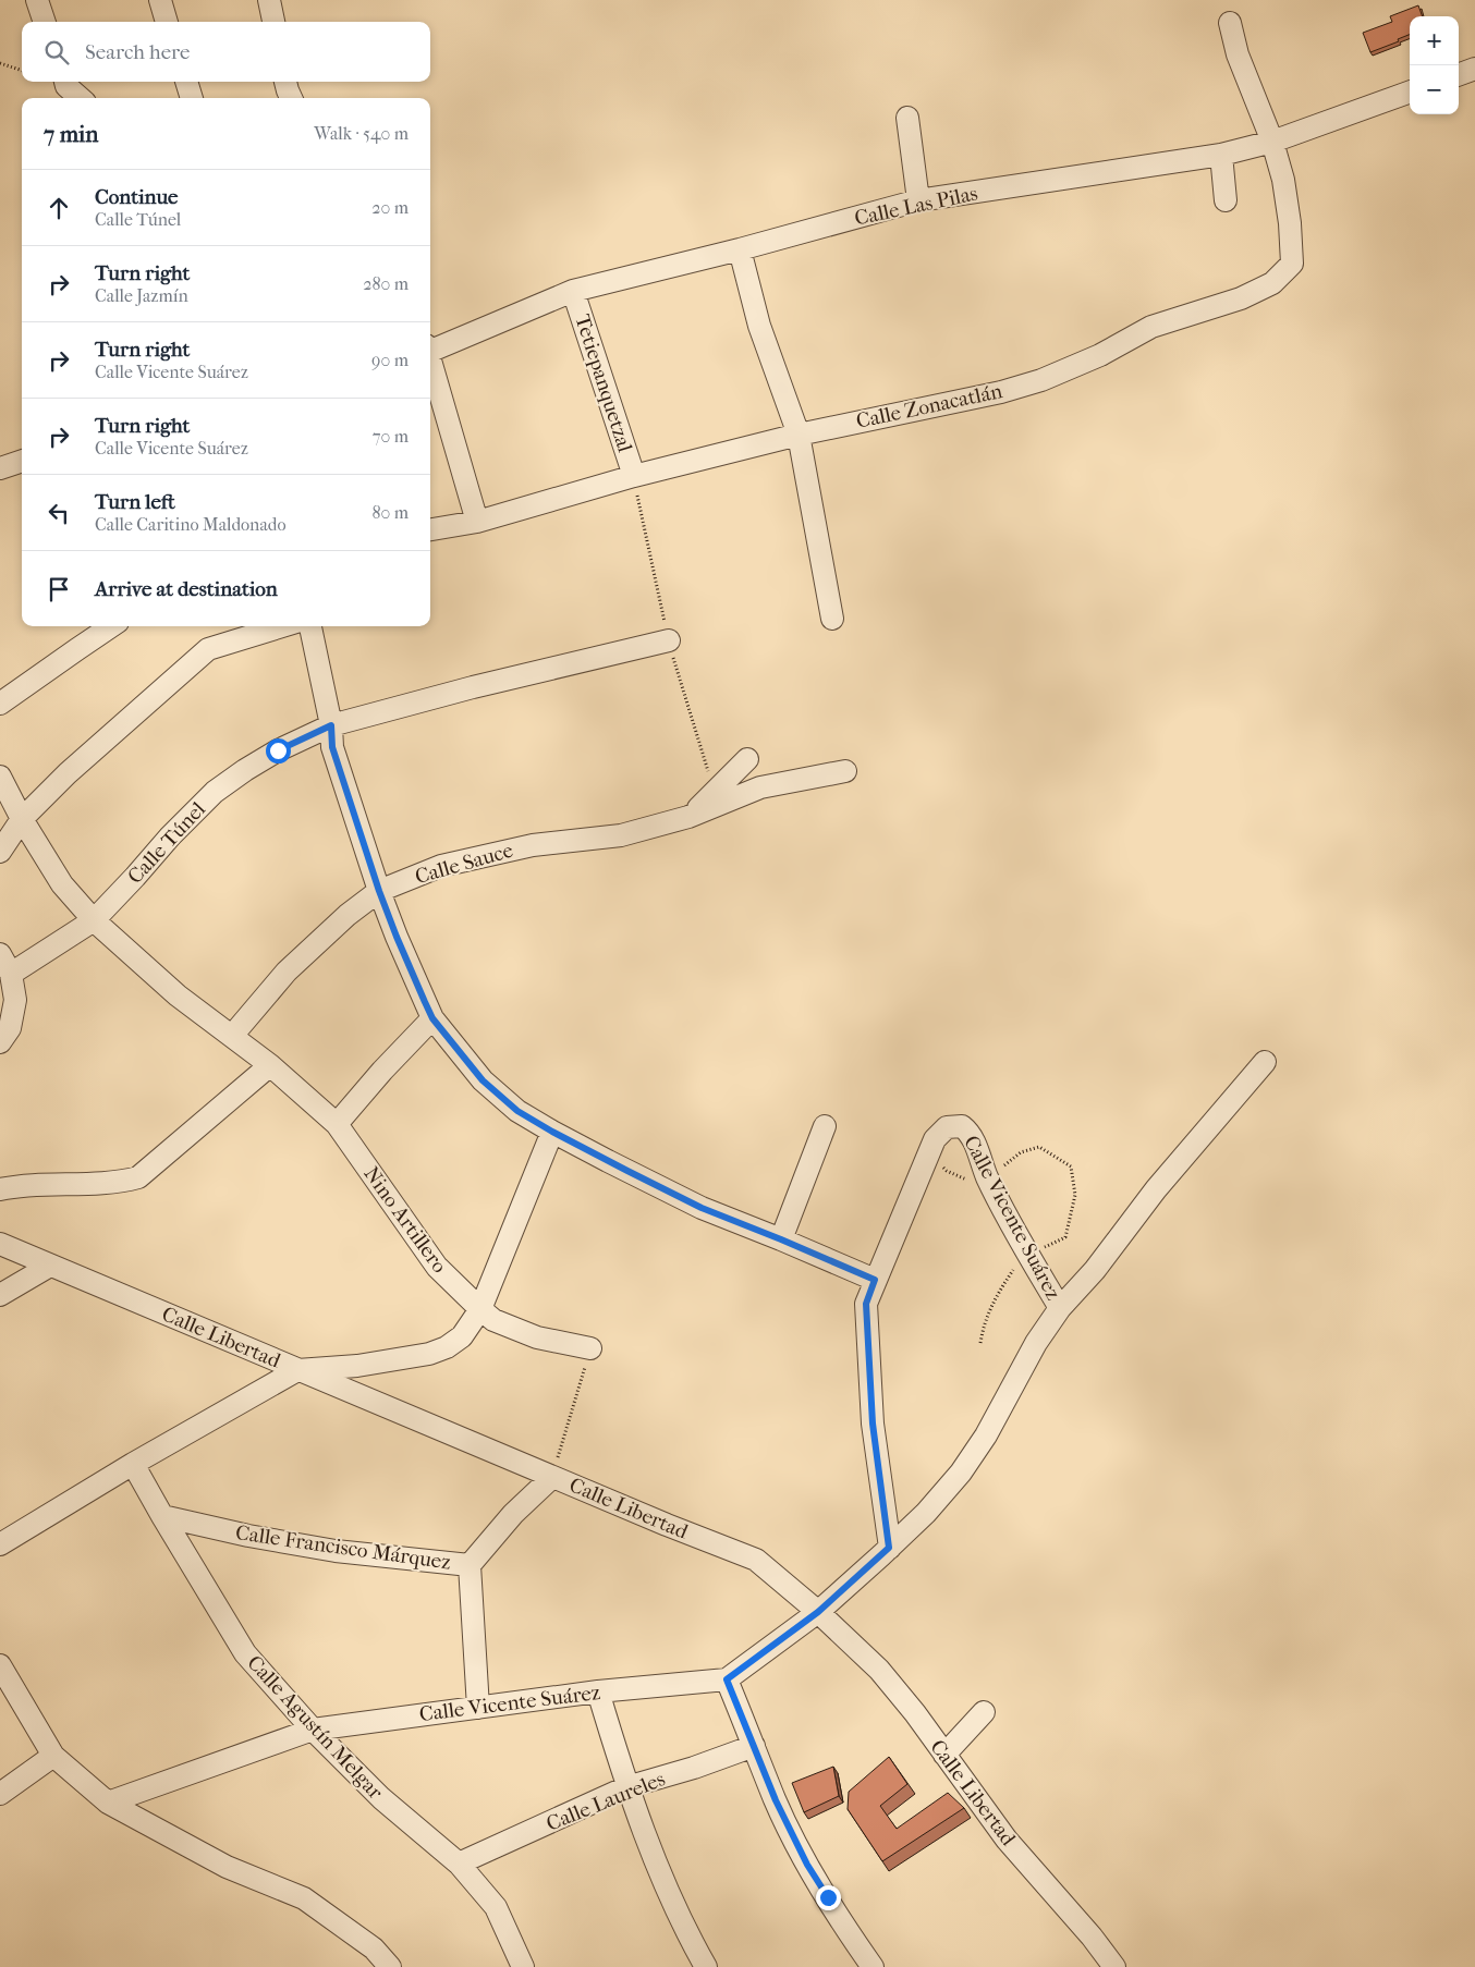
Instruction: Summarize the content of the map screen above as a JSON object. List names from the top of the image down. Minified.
{"streets":{"street":["Calle Las Pilas","Tetiepanquetzal","Calle Zonacatlán","Calle Túnel","Calle Sauce","Calle Vicente Suárez","Nino Artillero","Calle Libertad","Calle Francisco Márquez","Calle Agustín Melgar","Calle Laureles"]},"crossings":[["Calle Las Pilas","Tetiepanquetzal"],["Calle Las Pilas","Calle Zonacatlán"],["Tetiepanquetzal","Calle Zonacatlán"],["Calle Túnel","Nino Artillero"],["Calle Sauce","Nino Artillero"],["Calle Vicente Suárez","Calle Agustín Melgar"],["Calle Libertad","Calle Francisco Márquez"],["Calle Francisco Márquez","Calle Agustín Melgar"],["Calle Agustín Melgar","Calle Laureles"]],"page":{"map_buttons":["+","−"],"search":"Search here","heading":["7 min","Walk · 540 m"],"list":[["Continue","Calle Túnel","20 m"],["Turn right","Calle Jazmín","280 m"],["Turn right","Calle Vicente Suárez","90 m"],["Turn right","Calle Vicente Suárez","70 m"],["Turn left","Calle Caritino Maldonado","80 m"],"Arrive at destination"]}}
